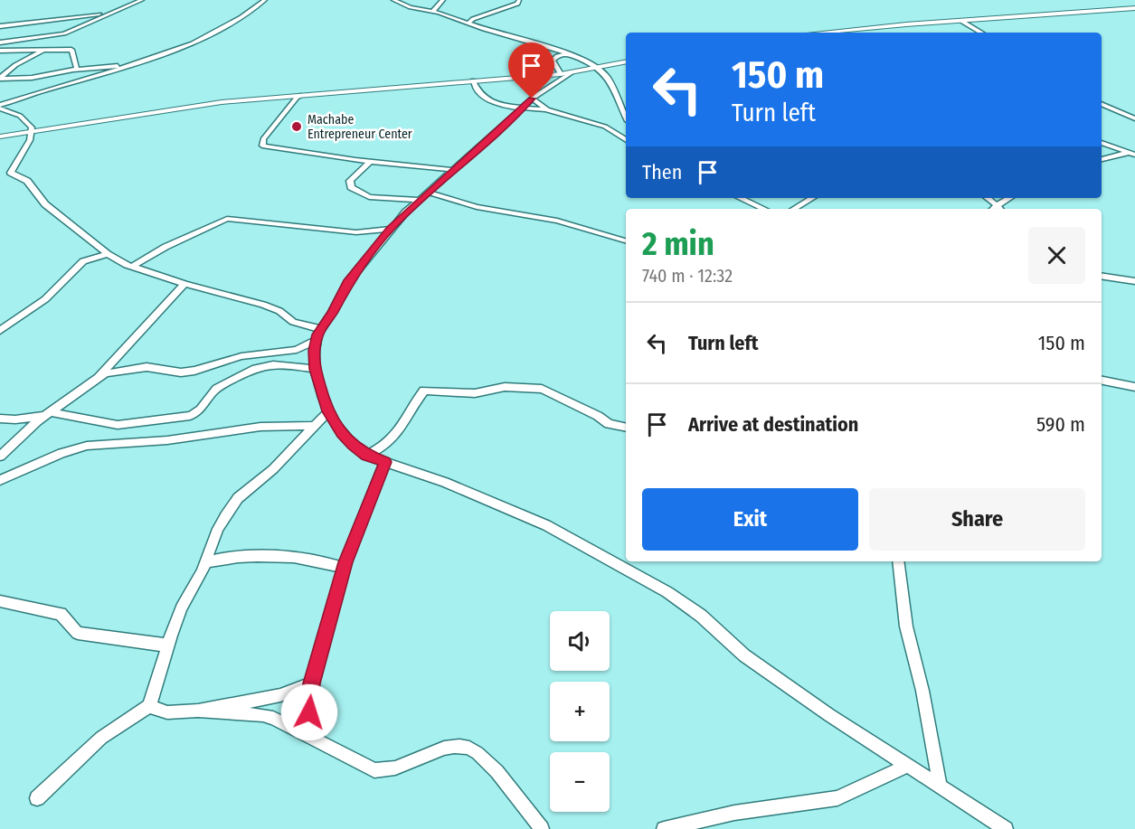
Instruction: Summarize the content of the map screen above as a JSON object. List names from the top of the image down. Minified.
{"places":["Machabe Entrepreneur Center"],"page":{"turn":["150 m","Turn left"],"then":"Then","heading":["2 min","740 m · 12:32"],"list":[{"name":"Turn left","value":"150 m"},{"name":"Arrive at destination","value":"590 m"}],"buttons":["Exit","Share"],"map_buttons":["+","−"]}}
